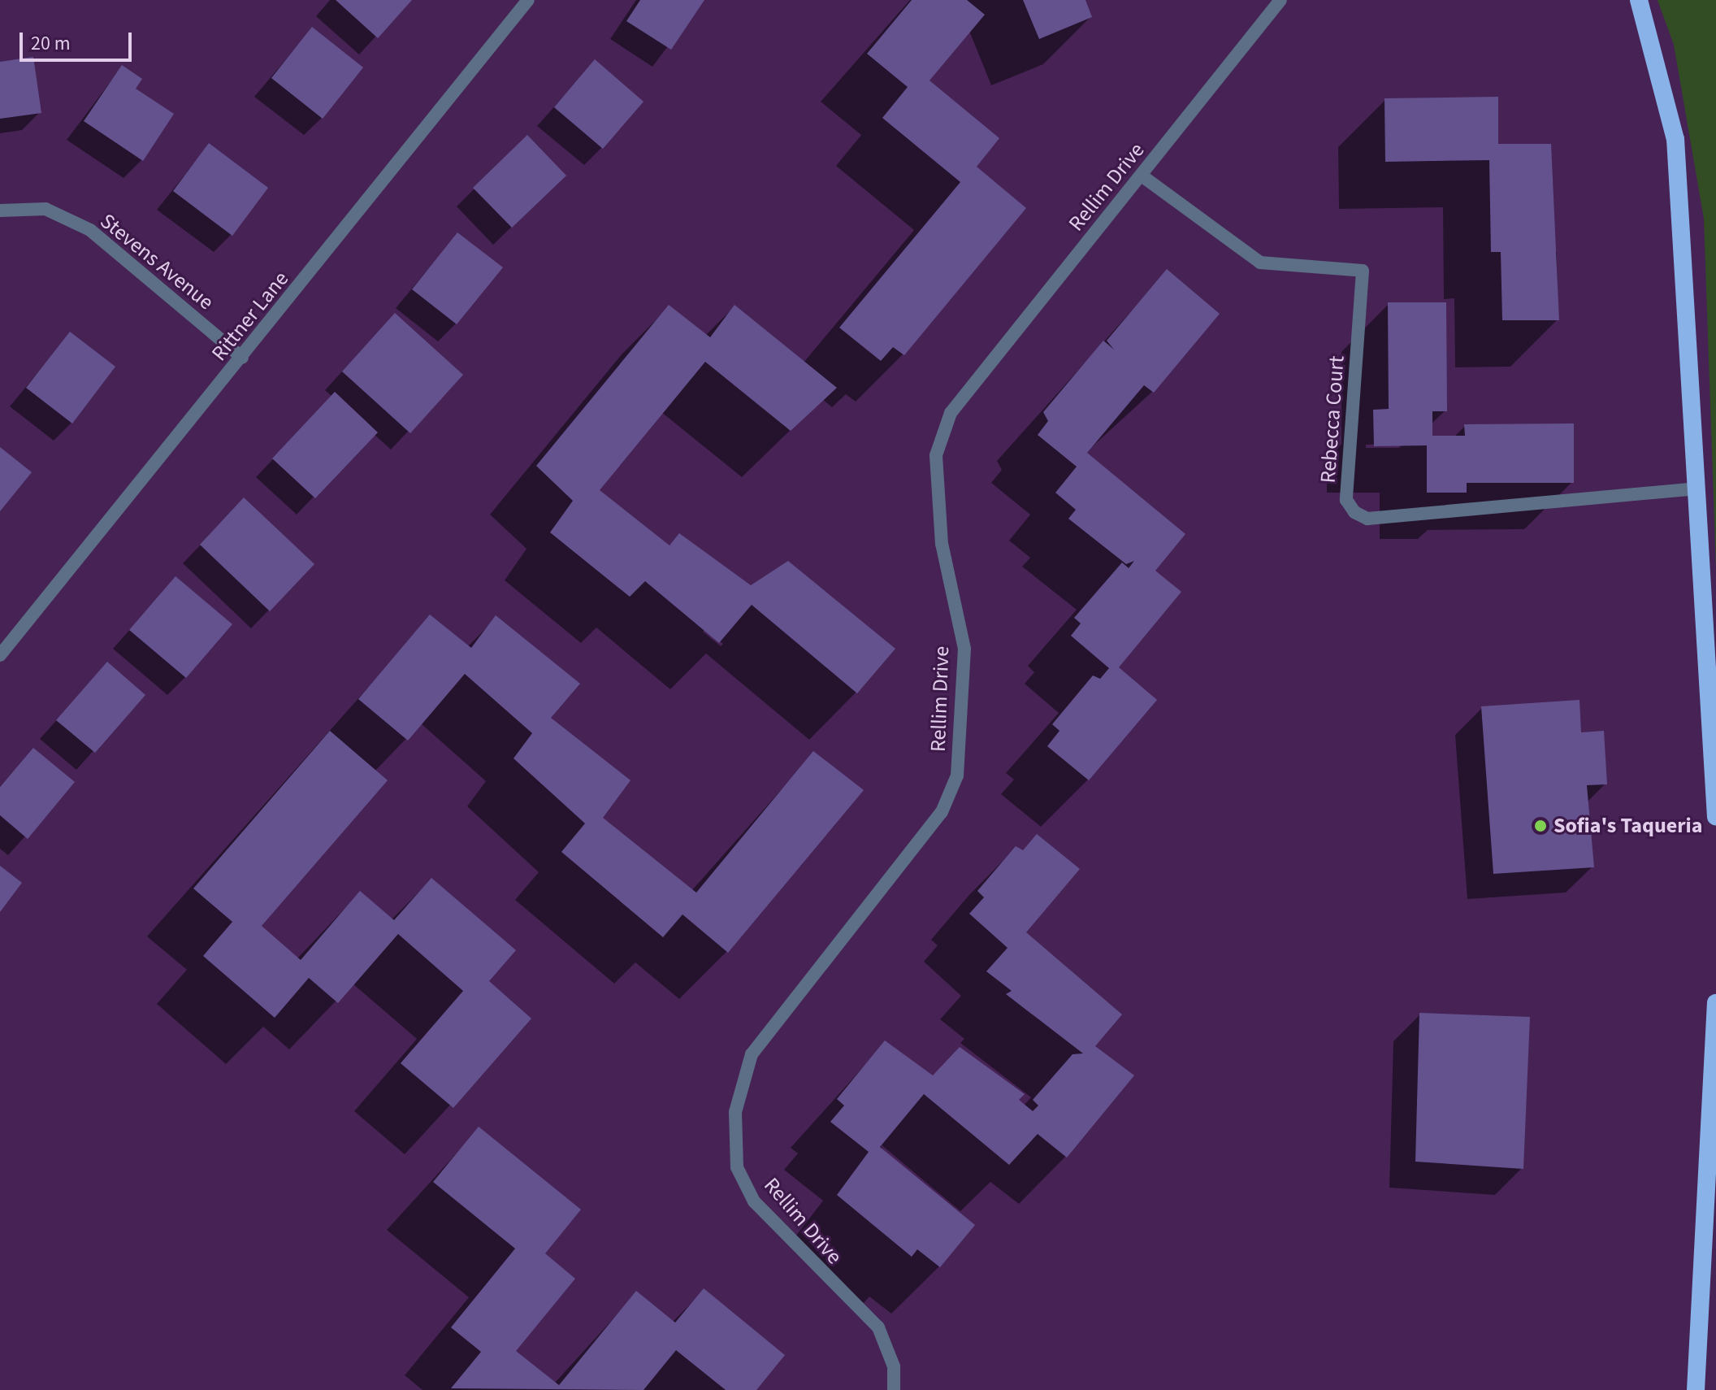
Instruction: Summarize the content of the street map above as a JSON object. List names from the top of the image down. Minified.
{"streets":{"street":["Rellim Drive","Stevens Avenue","Rittner Lane","Rebecca Court"]},"crossings":[["Rellim Drive","Rebecca Court"],["Stevens Avenue","Rittner Lane"]],"places":["Sofia's Taqueria"],"scale_bar":"20 m"}
